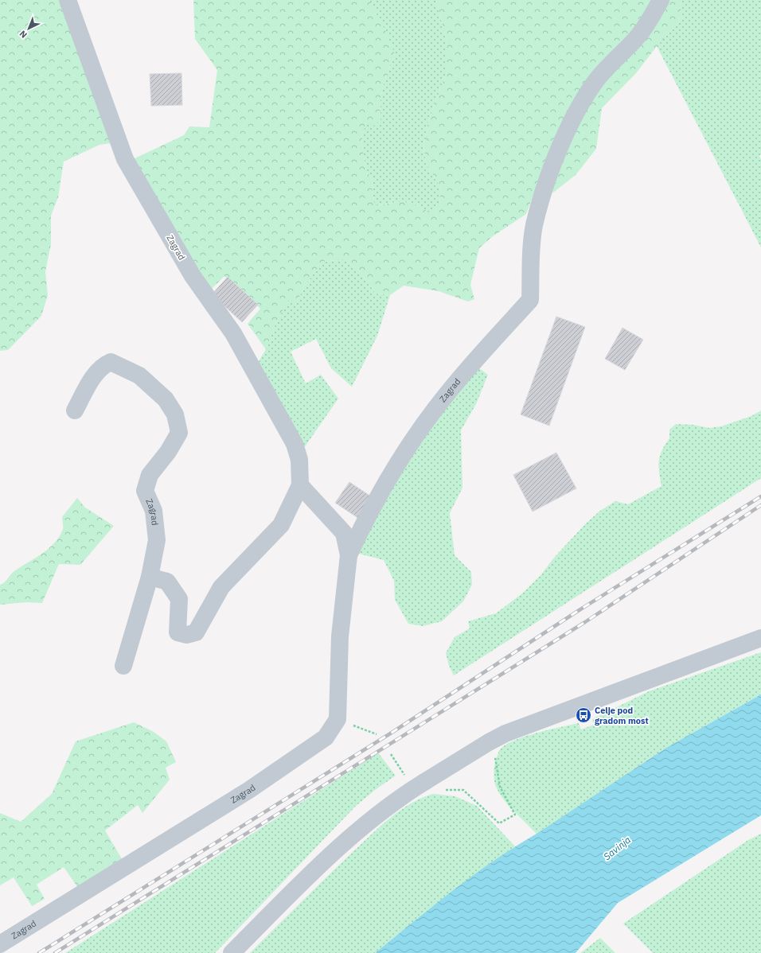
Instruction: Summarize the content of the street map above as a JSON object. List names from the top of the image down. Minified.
{"streets":{"street":["Zagrad"]},"water":["Savinja"],"places":{"bus stop":["Celje pod gradom most"]},"north":"bottom left"}
